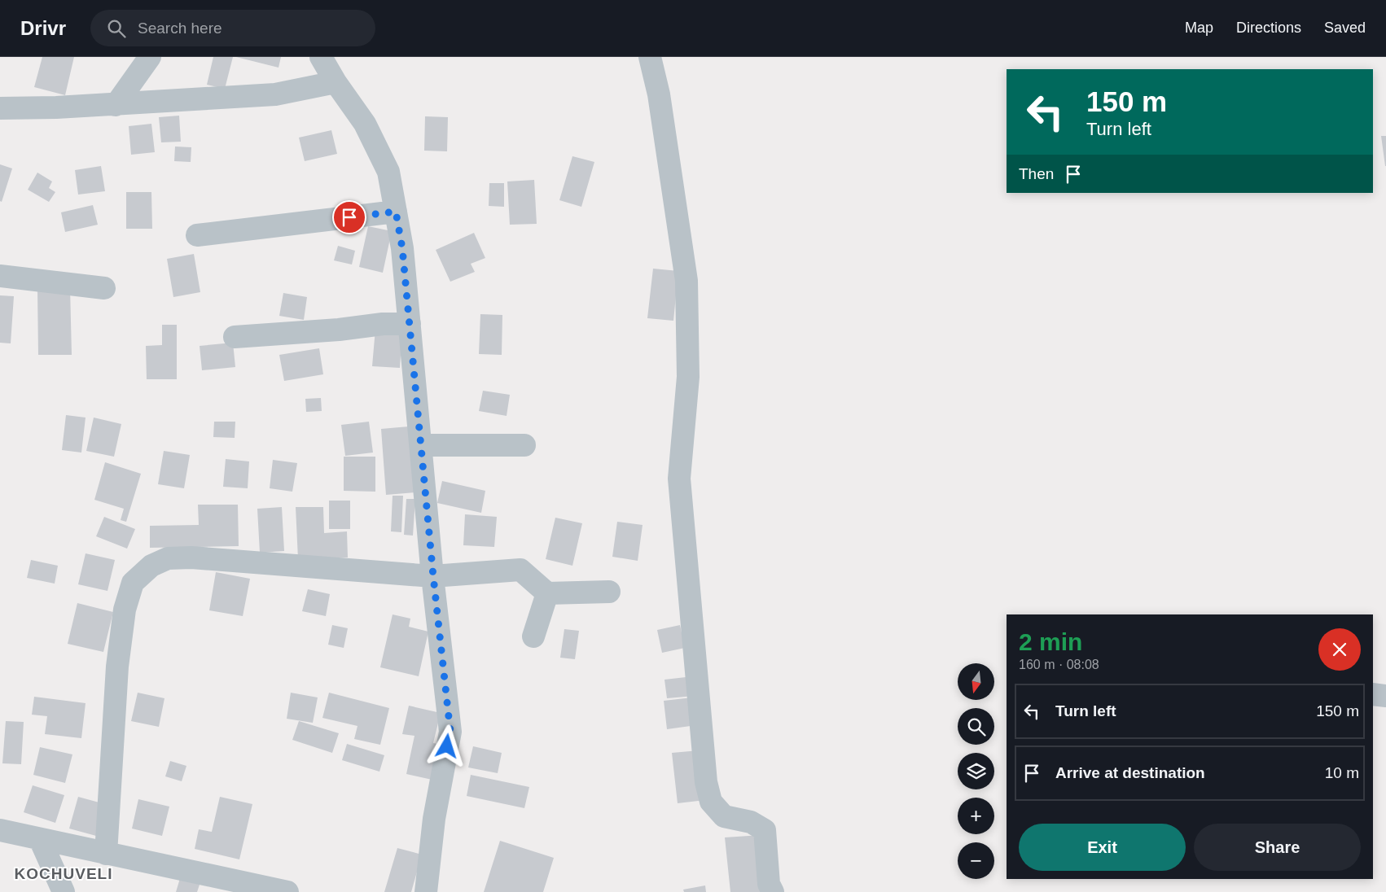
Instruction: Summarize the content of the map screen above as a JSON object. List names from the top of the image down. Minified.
{"districts":["KOCHUVELI"],"north":"bottom","page":{"header":"Drivr","search":"Search here","nav":["Map","Directions","Saved"],"turn":["150 m","Turn left"],"then":"Then","heading":["2 min","160 m · 08:08"],"map_buttons":["+","−"],"list":[{"name":"Turn left","value":"150 m"},{"name":"Arrive at destination","value":"10 m"}],"buttons":["Exit","Share"]}}
